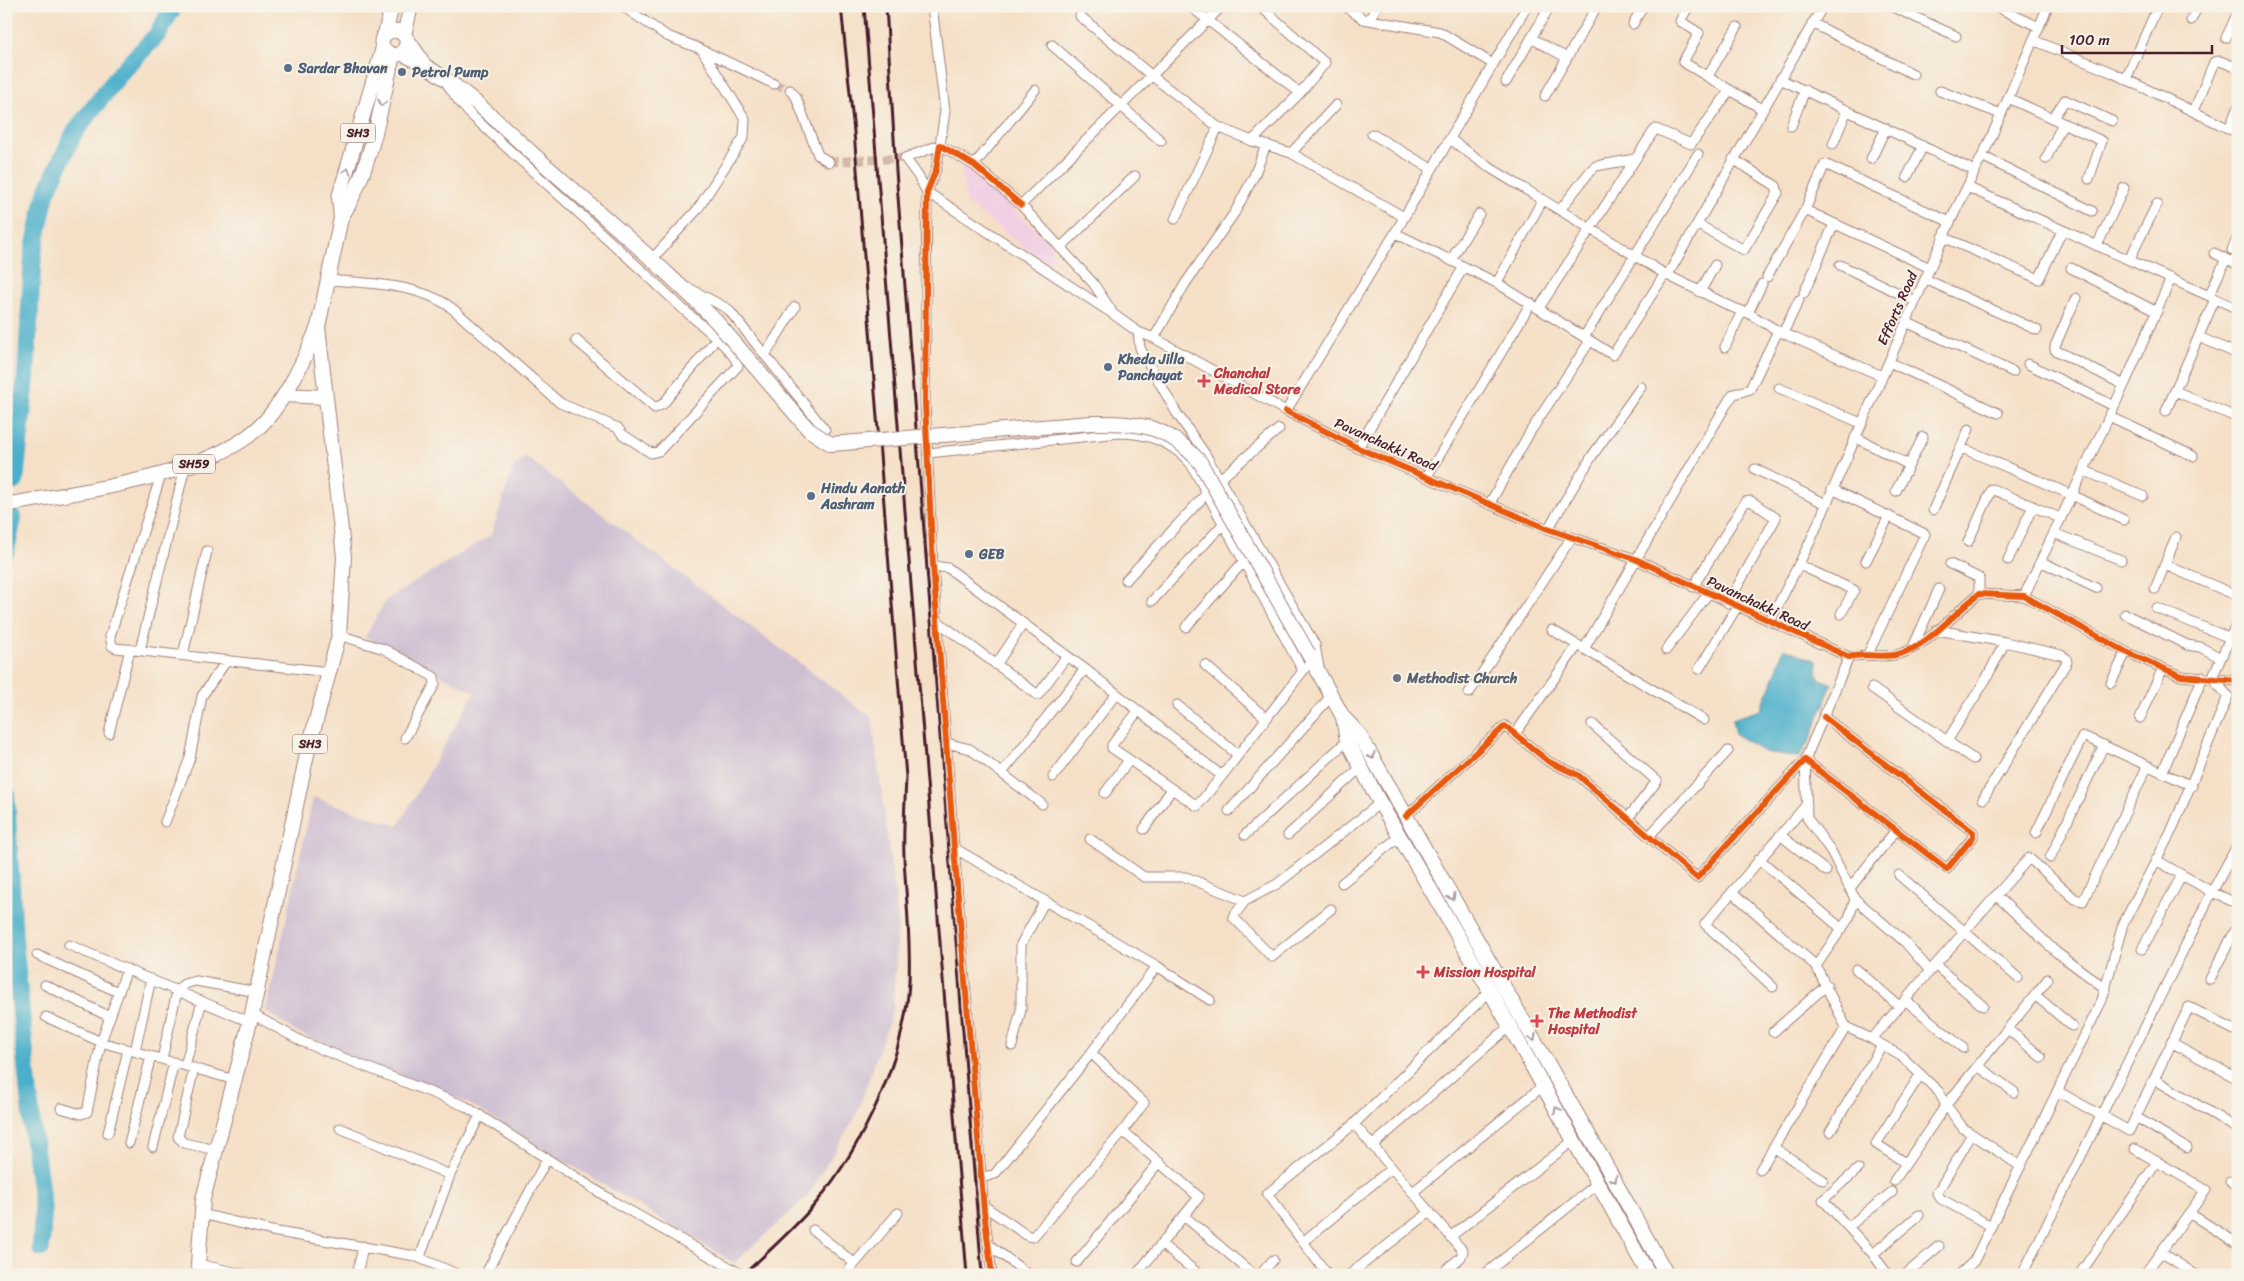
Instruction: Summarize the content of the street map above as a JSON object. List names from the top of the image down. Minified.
{"streets":{"main road":["SH3","SH59"],"street":["Efforts Road","Pavanchakki Road"]},"crossings":[["SH3","SH59"],["Efforts Road","Pavanchakki Road"]],"places":{"other":["Sardar Bhavan","Petrol Pump","Kheda Jilla Panchayat","Hindu Aanath Aashram","GEB","Methodist Church"],"health":["Chanchal Medical Store","Mission Hospital","The Methodist Hospital"]},"scale_bar":"100 m"}
